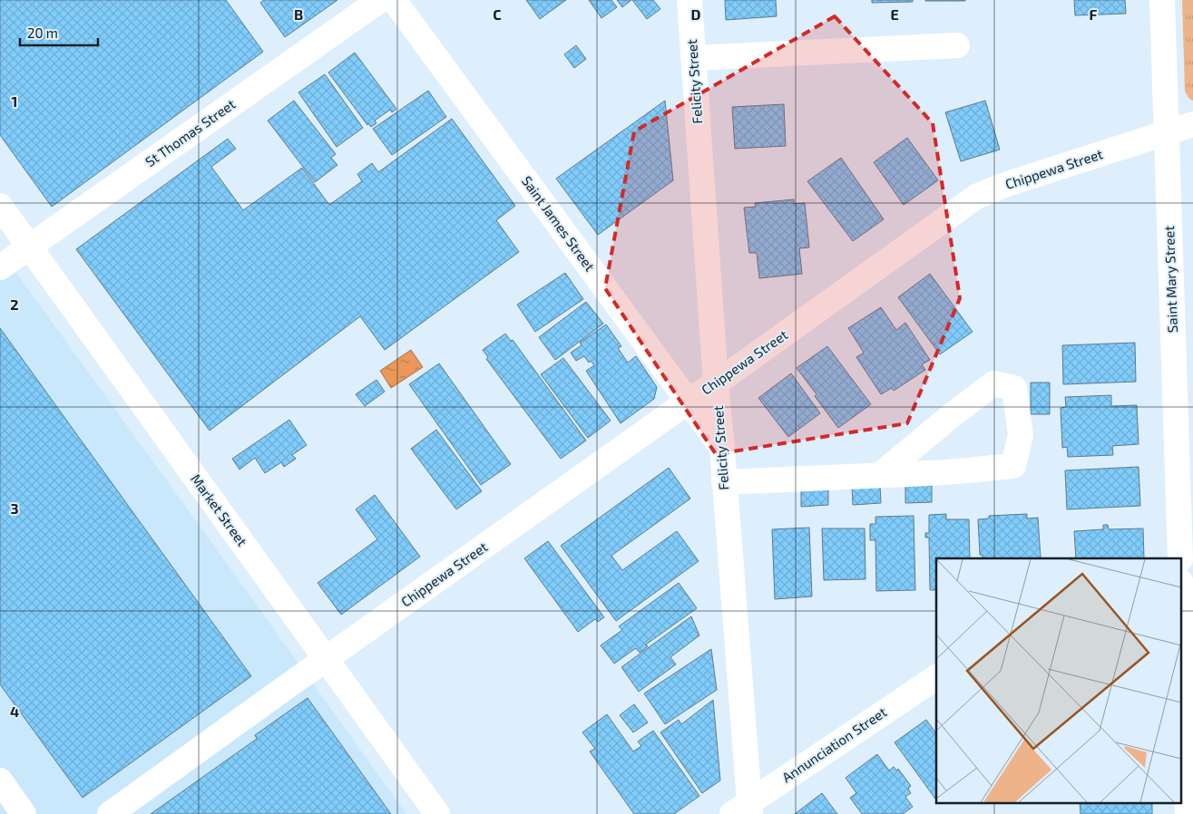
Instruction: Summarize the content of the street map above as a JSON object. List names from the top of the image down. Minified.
{"streets":{"street":["Felicity Street","St Thomas Street","Chippewa Street","Saint James Street","Saint Mary Street","Market Street","Annunciation Street"]},"crossings":[["Felicity Street","Chippewa Street"],["Felicity Street","Saint James Street"],["Felicity Street","Annunciation Street"],["St Thomas Street","Market Street"],["Chippewa Street","Saint James Street"],["Chippewa Street","Saint Mary Street"],["Chippewa Street","Market Street"]],"scale_bar":"20 m","grid":{"columns":["B","C","D","E","F"],"rows":["1","2","3","4"]}}
